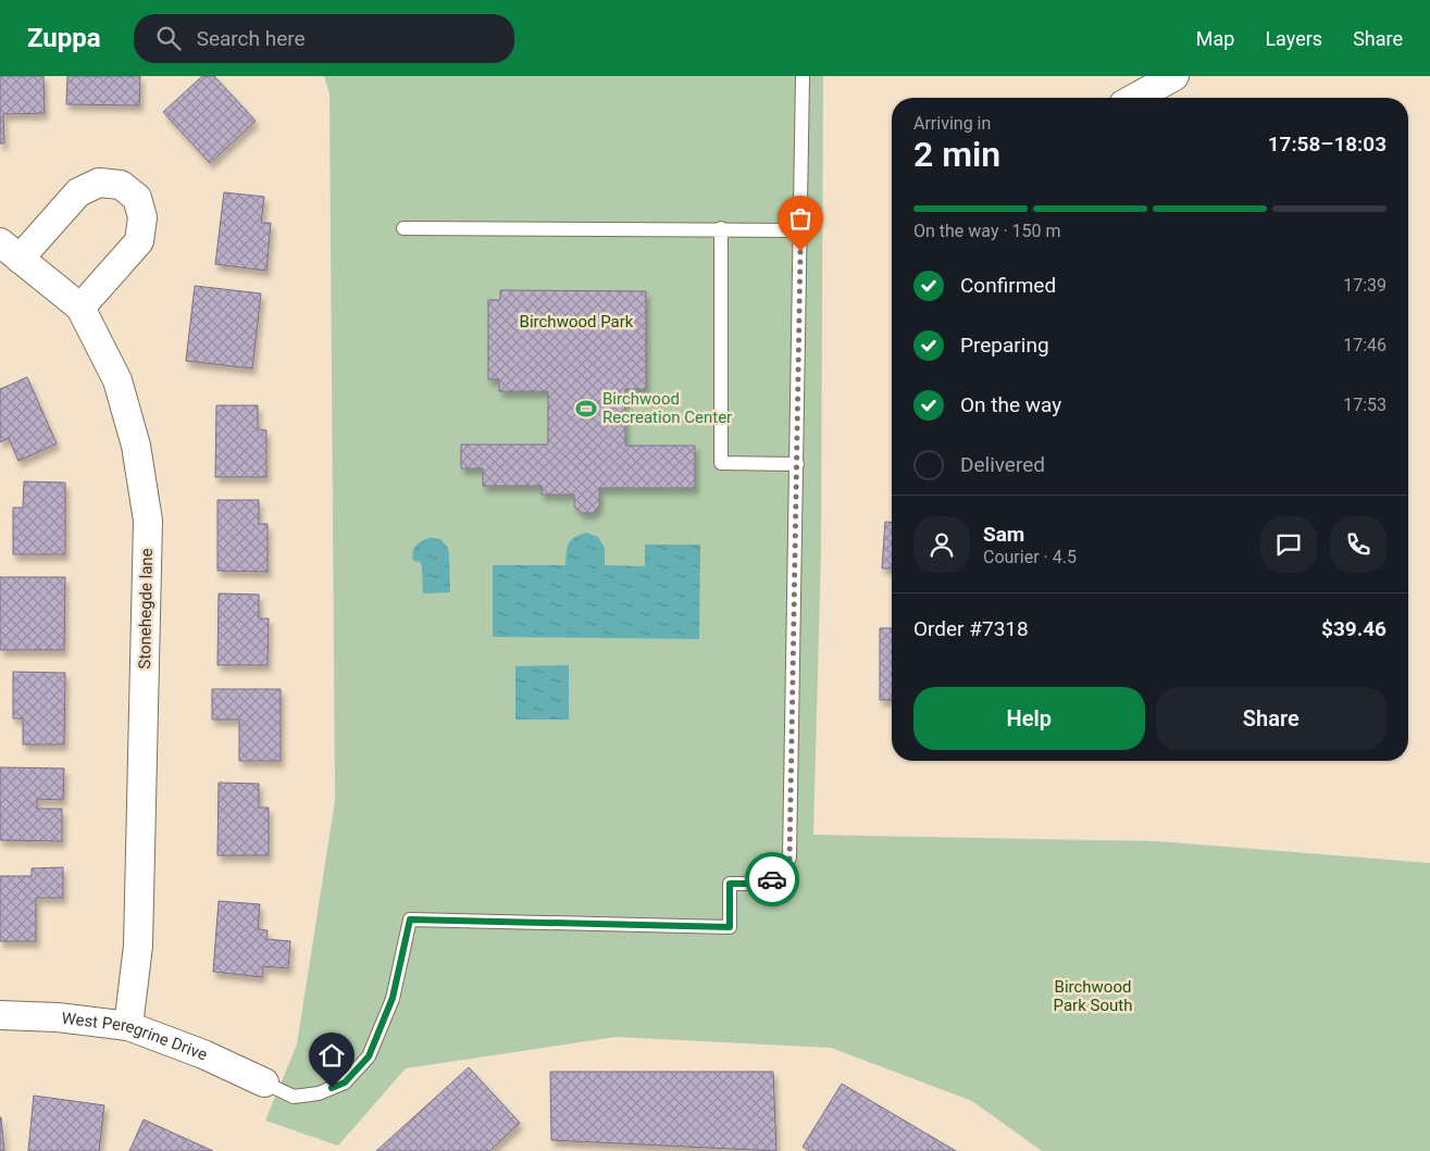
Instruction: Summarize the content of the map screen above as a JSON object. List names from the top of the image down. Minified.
{"streets":{"street":["Stonehegde lane","West Peregrine Drive"]},"crossings":[["Stonehegde lane","West Peregrine Drive"]],"parks":["Birchwood Park","Birchwood Park South"],"places":{"sports":["Birchwood Recreation Center"]},"page":{"header":"Zuppa","search":"Search here","nav":["Map","Layers","Share"],"heading":["2 min","Arriving in","17:58–18:03"],"panel":["Sam","Courier · 4.5","Order #7318","$39.46"],"bar":"On the way · 150 m","list":[["Confirmed","17:39"],["Preparing","17:46"],["On the way","17:53"],"Delivered"],"buttons":["Help","Share"]}}
